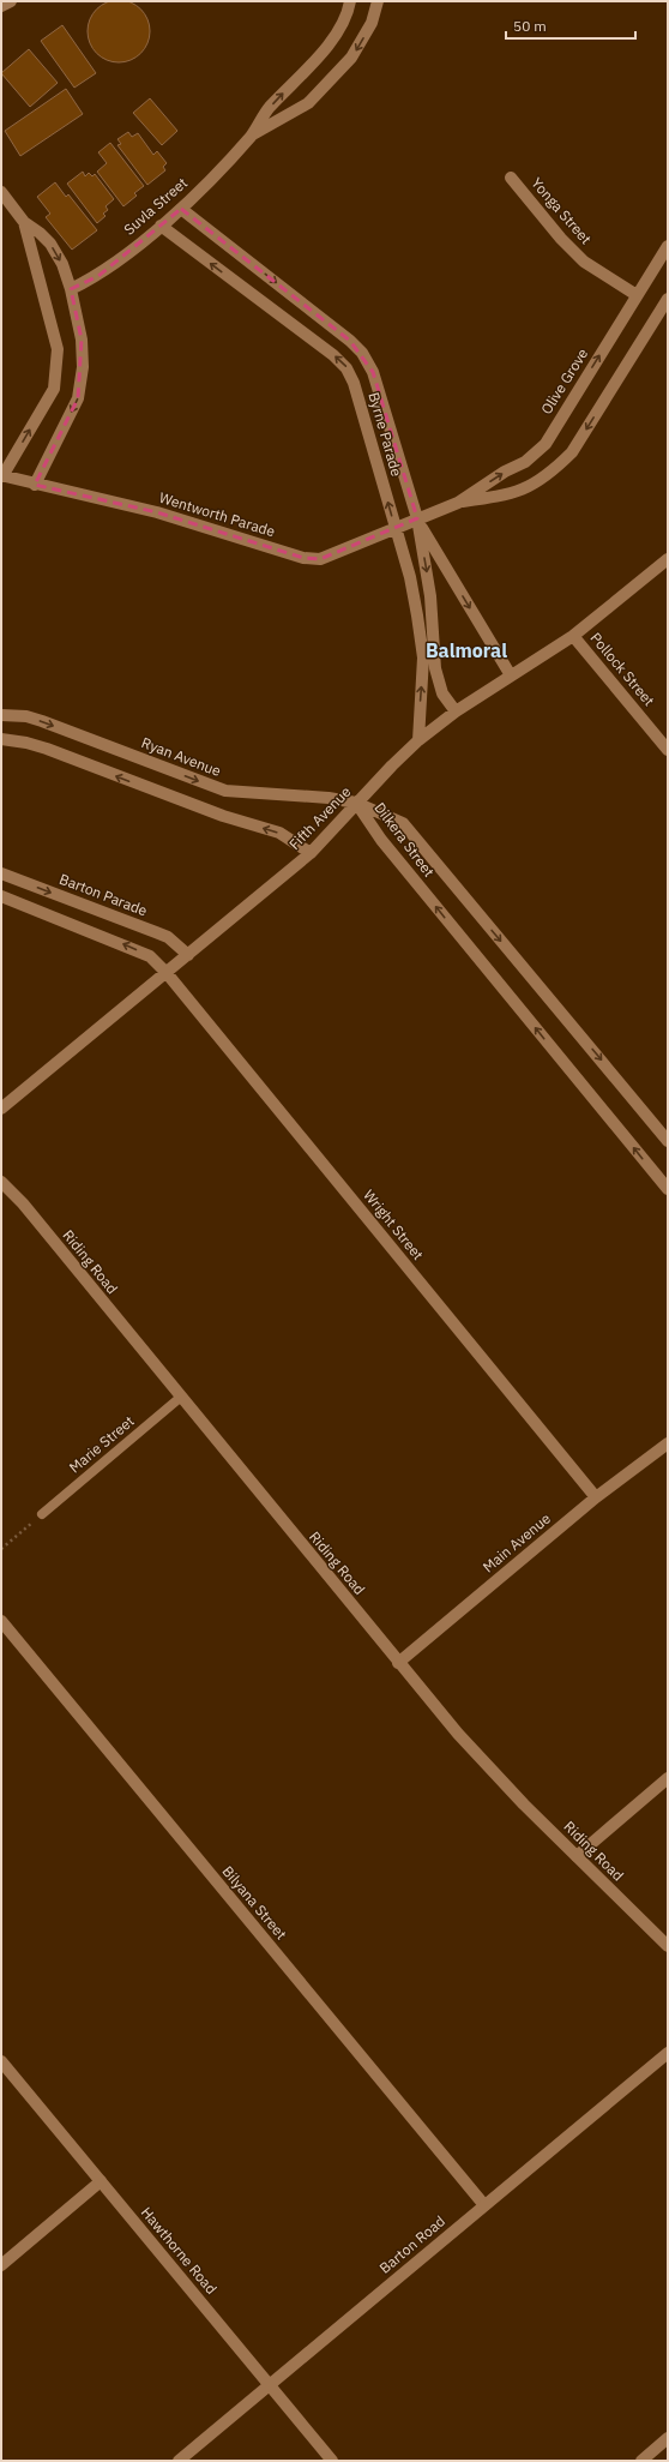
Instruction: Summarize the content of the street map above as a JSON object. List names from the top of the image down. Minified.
{"streets":{"street":["Suvla Street","Yonga Street","Olive Grove","Byrne Parade","Wentworth Parade","Pollock Street","Ryan Avenue","Fifth Avenue","Dilkera Street","Barton Parade","Wright Street","Riding Road","Main Avenue","Bilyana Street","Barton Road","Hawthorne Road"],"lane":["Marie Street"]},"crossings":[["Suvla Street","Byrne Parade"],["Yonga Street","Olive Grove"],["Olive Grove","Byrne Parade"],["Olive Grove","Wentworth Parade"],["Byrne Parade","Wentworth Parade"],["Byrne Parade","Fifth Avenue"],["Pollock Street","Fifth Avenue"],["Ryan Avenue","Fifth Avenue"],["Ryan Avenue","Dilkera Street"],["Fifth Avenue","Dilkera Street"],["Fifth Avenue","Barton Parade"],["Fifth Avenue","Wright Street"],["Wright Street","Main Avenue"],["Riding Road","Marie Street"],["Riding Road","Main Avenue"],["Bilyana Street","Barton Road"],["Barton Road","Hawthorne Road"]],"districts":["Balmoral"],"scale_bar":"50 m"}
